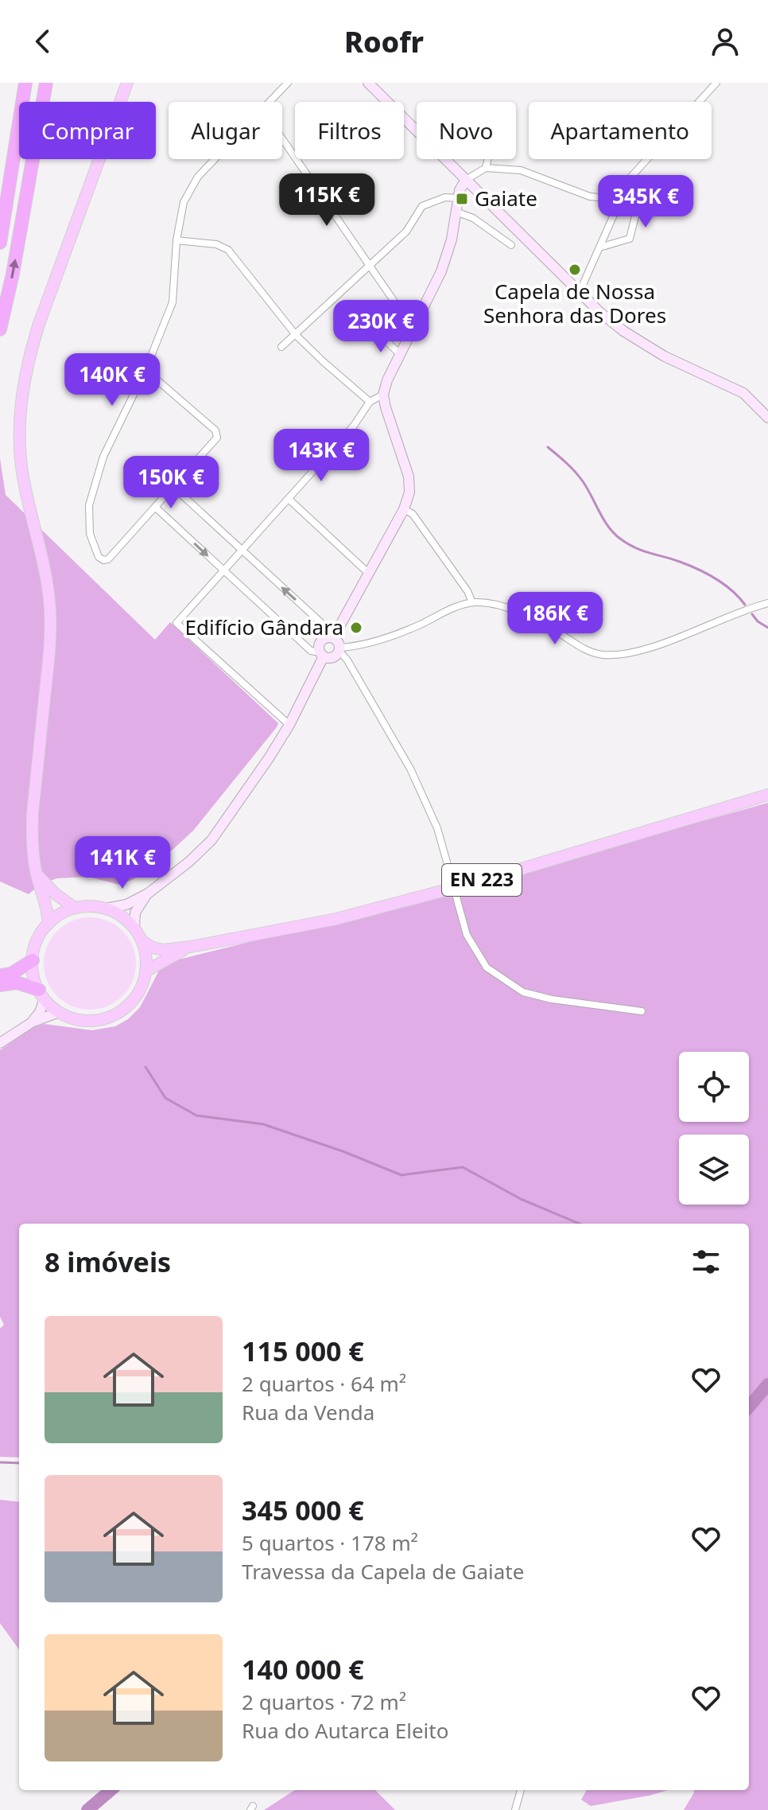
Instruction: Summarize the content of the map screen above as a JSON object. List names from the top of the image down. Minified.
{"streets":{"main road":["EN 223"]},"places":{"transit":["Gaiate"],"other":["Capela de Nossa Senhora das Dores","Edifício Gândara"]},"page":{"header":"Roofr","chip":["Comprar","Alugar","Filtros","Novo","Apartamento"],"price":["115K €","345K €","230K €","140K €","143K €","150K €","186K €","141K €"],"heading":"8 imóveis","list":[{"name":"115 000 €","note":"2 quartos · 64 m² · Rua da Venda"},{"name":"345 000 €","note":"5 quartos · 178 m² · Travessa da Capela de Gaiate"},{"name":"140 000 €","note":"2 quartos · 72 m² · Rua do Autarca Eleito"}]}}
